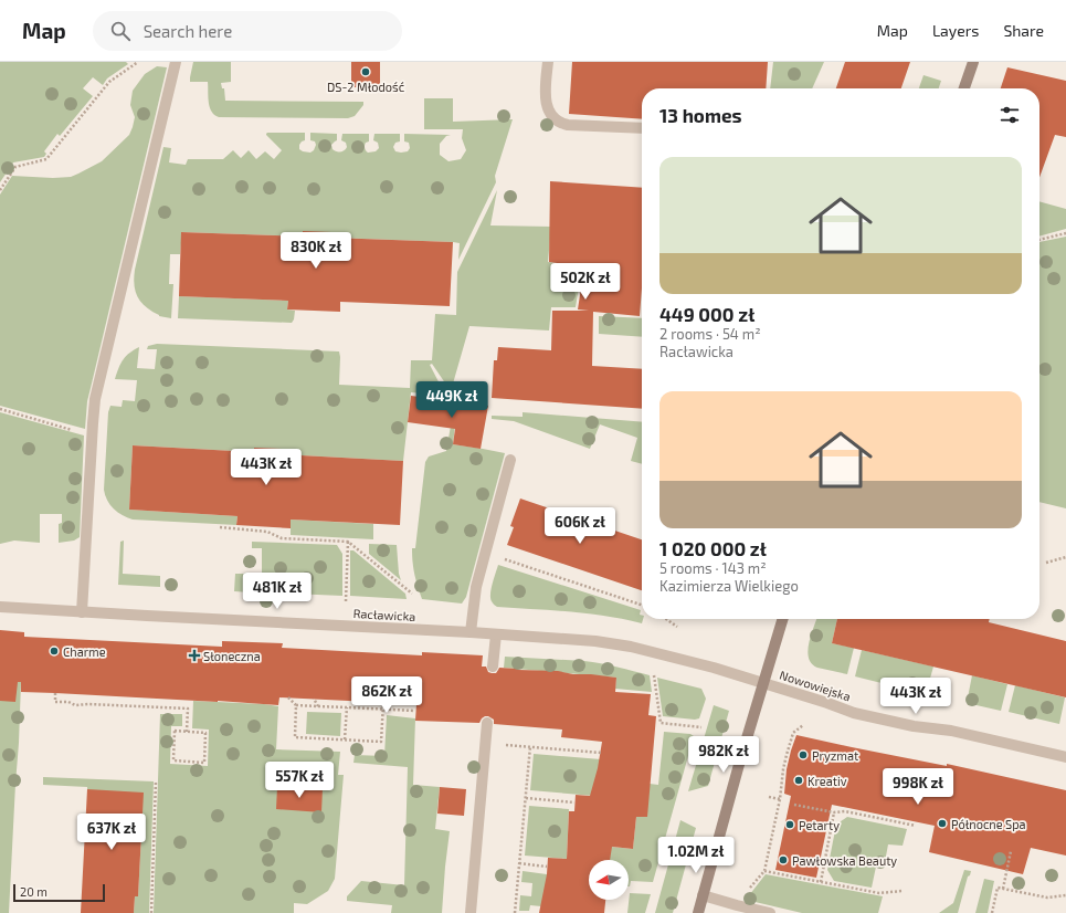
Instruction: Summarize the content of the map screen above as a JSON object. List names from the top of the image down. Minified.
{"streets":{"street":["Racławicka","Nowowiejska"]},"crossings":[["Racławicka","Nowowiejska"]],"places":{"other":["DS-2 Młodość","Charme","Pryzmat","Kreativ","Północne Spa","Petarty","Pawłowska Beauty"],"health":["Słoneczna"]},"scale_bar":"20 m","north":"left","page":{"header":"Map","search":"Search here","nav":["Map","Layers","Share"],"heading":"13 homes","list":[{"name":"449 000 zł","note":"2 rooms · 54 m² · Racławicka"},{"name":"1 020 000 zł","note":"5 rooms · 143 m² · Kazimierza Wielkiego"}],"price":["830K zł","502K zł","449K zł","443K zł","606K zł","481K zł","862K zł","443K zł","982K zł","557K zł","998K zł","637K zł","1.02M zł"],"scale":"20 m"}}
